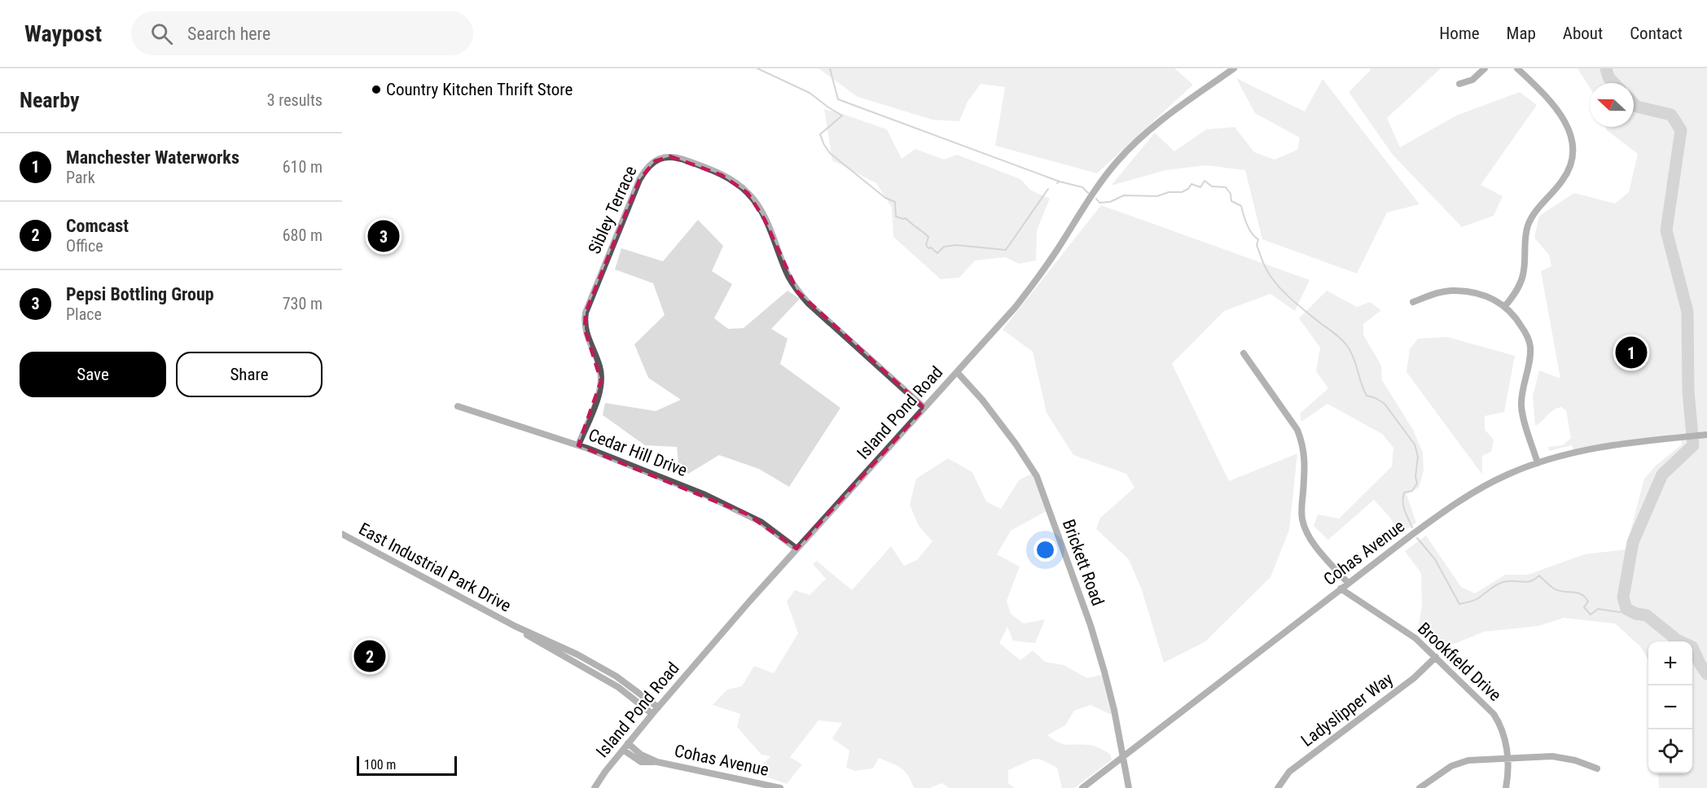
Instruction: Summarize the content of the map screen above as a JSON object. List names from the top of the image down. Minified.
{"streets":{"street":["Sibley Terrace","Island Pond Road","Cedar Hill Drive","Cohas Avenue","Brickett Road","East Industrial Park Drive","Brookfield Drive","Ladyslipper Way"]},"crossings":[["Sibley Terrace","Island Pond Road"],["Sibley Terrace","Cedar Hill Drive"],["Island Pond Road","Cedar Hill Drive"],["Island Pond Road","Cohas Avenue"],["Island Pond Road","Brickett Road"],["Island Pond Road","East Industrial Park Drive"],["Cohas Avenue","Brickett Road"],["Cohas Avenue","Brookfield Drive"],["Brookfield Drive","Ladyslipper Way"]],"places":["Country Kitchen Thrift Store"],"scale_bar":"100 m","north":"left","page":{"header":"Waypost","search":"Search here","nav":["Home","Map","About","Contact"],"heading":["Nearby","3 results"],"list":[{"mark":"1","name":"Manchester Waterworks","note":"Park","value":"610 m"},{"mark":"2","name":"Comcast","note":"Office","value":"680 m"},{"mark":"3","name":"Pepsi Bottling Group","note":"Place","value":"730 m"}],"pins":["3","1","2"],"buttons":["Save","Share"],"map_buttons":["+","−"],"scale":"100 m"}}
